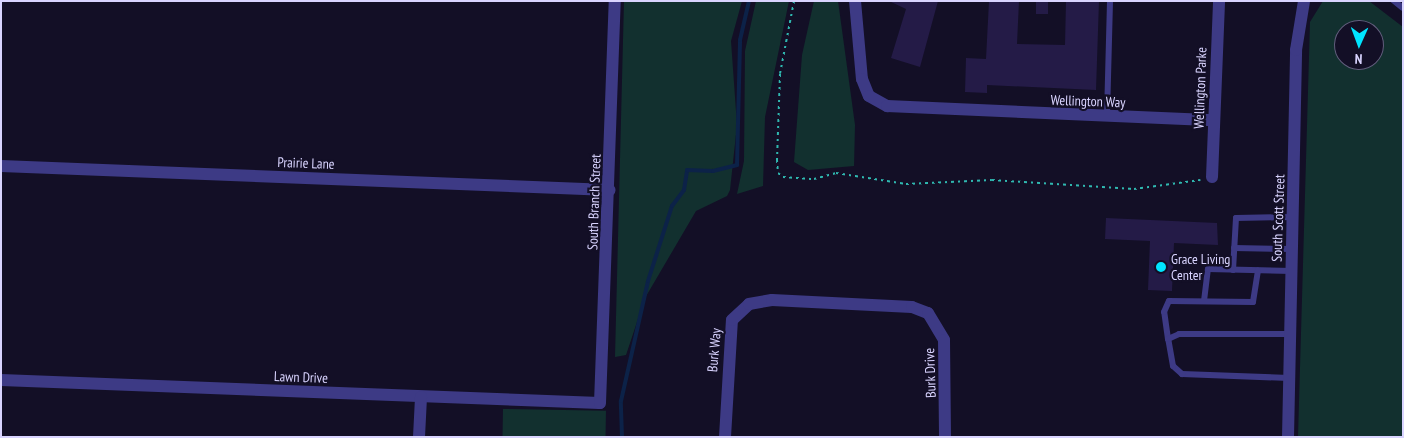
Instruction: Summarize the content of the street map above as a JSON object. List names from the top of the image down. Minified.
{"streets":{"street":["Wellington Parke","Wellington Way","Prairie Lane","South Branch Street","South Scott Street","Burk Way","Burk Drive","Lawn Drive"]},"crossings":[["Wellington Parke","Wellington Way"],["Prairie Lane","South Branch Street"],["South Branch Street","Lawn Drive"],["Burk Way","Burk Drive"]],"places":["Grace Living Center"],"north":"bottom"}
